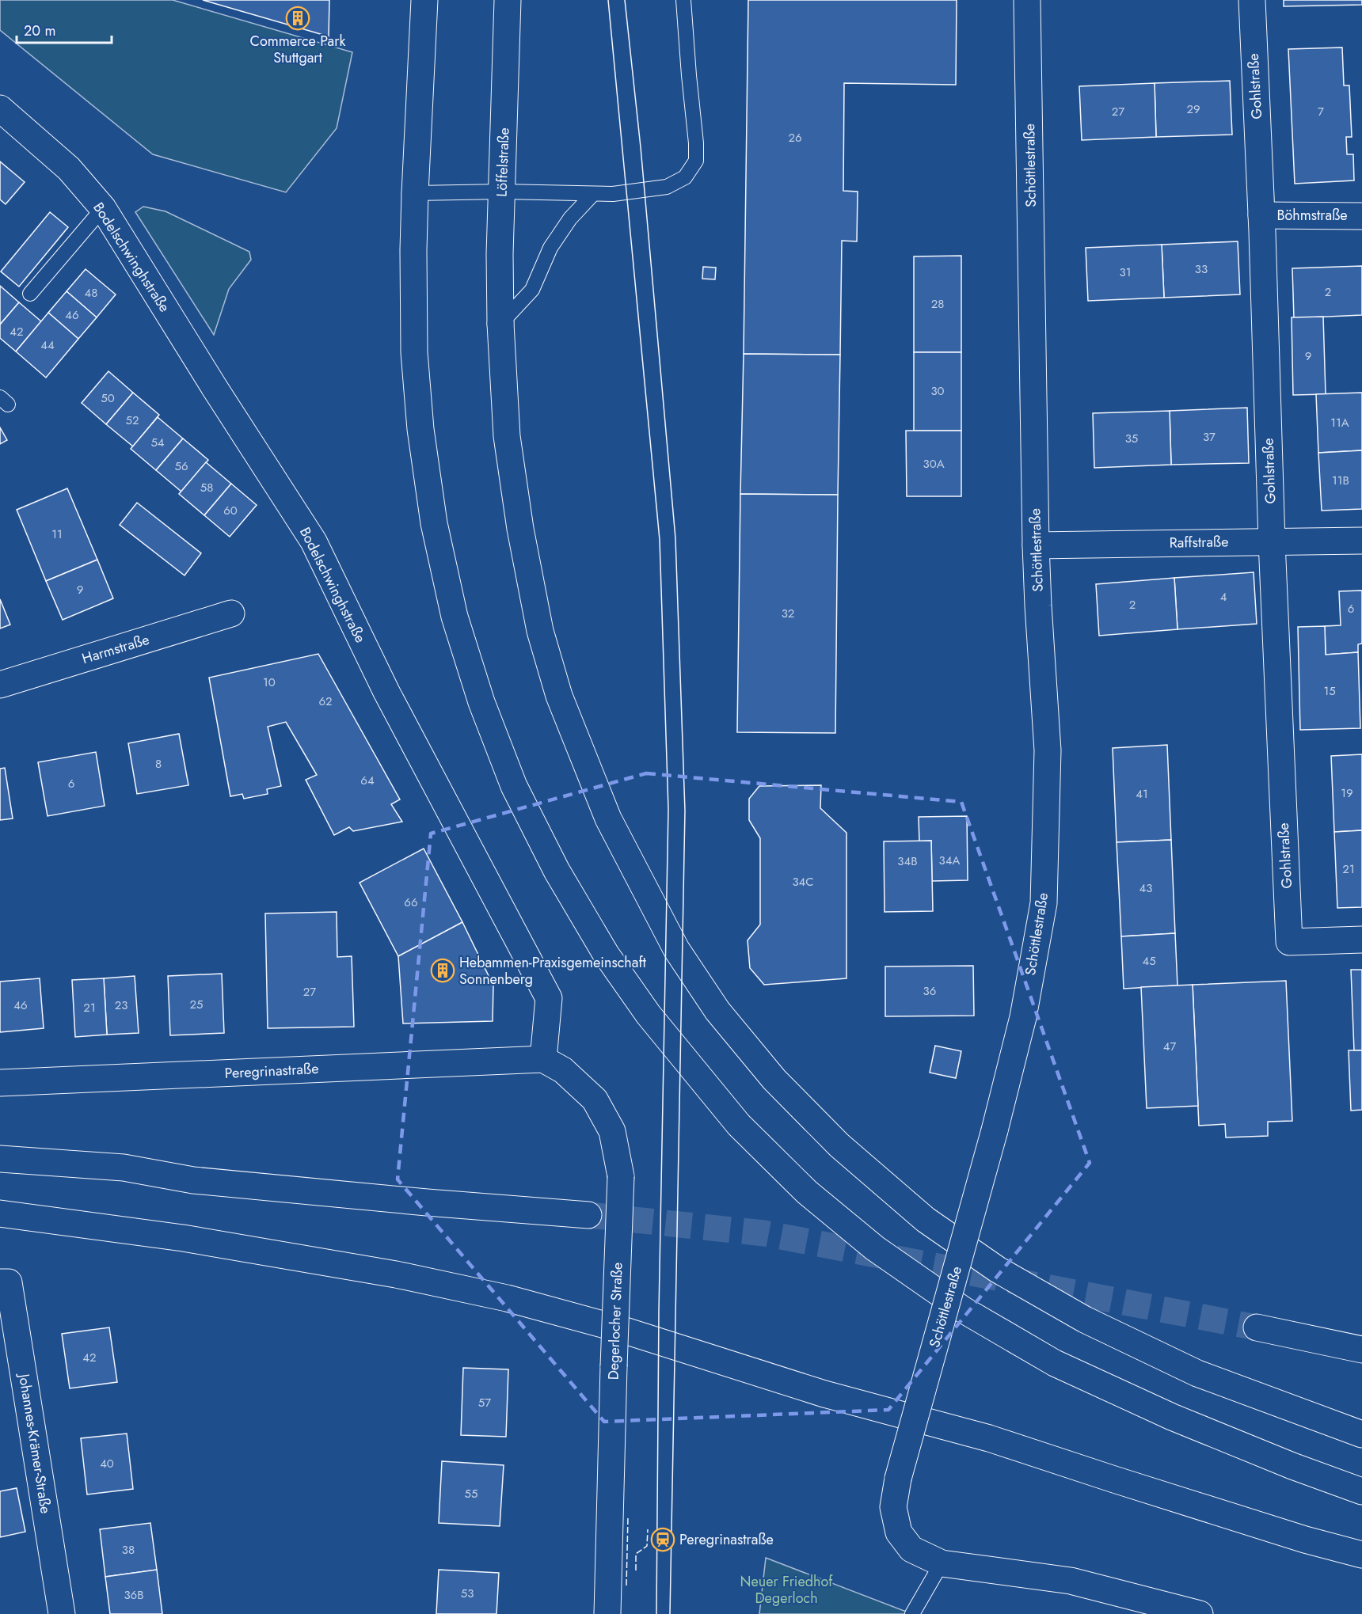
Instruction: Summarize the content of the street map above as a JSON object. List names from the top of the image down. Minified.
{"streets":{"main road":["Gohlstraße","Löffelstraße","Schöttlestraße","Böhmstraße","Bodelschwinghstraße","Raffstraße","Harmstraße","Peregrinastraße","Degerlocher Straße","Johannes-Krämer-Straße"]},"crossings":[["Gohlstraße","Böhmstraße"],["Gohlstraße","Raffstraße"],["Schöttlestraße","Raffstraße"],["Bodelschwinghstraße","Peregrinastraße"],["Bodelschwinghstraße","Degerlocher Straße"],["Peregrinastraße","Degerlocher Straße"]],"parks":["Neuer Friedhof Degerloch"],"places":{"building":["Commerce Park Stuttgart","Hebammen-Praxisgemeinschaft Sonnenberg"],"station":["Peregrinastraße"]},"house_numbers":["29","27","7","26","33","31","2","48","28","46","42","44","9","30","50","52","11A","37","35","54","30A","56","11B","58","60","11","9","4","2","6","32","10","15","62","8","64","6","19","41","34A","34B","21","34C","43","66","45","36","27","25","46","23","21","47","42","57","40","55","38","53","36B"],"scale_bar":"20 m"}
